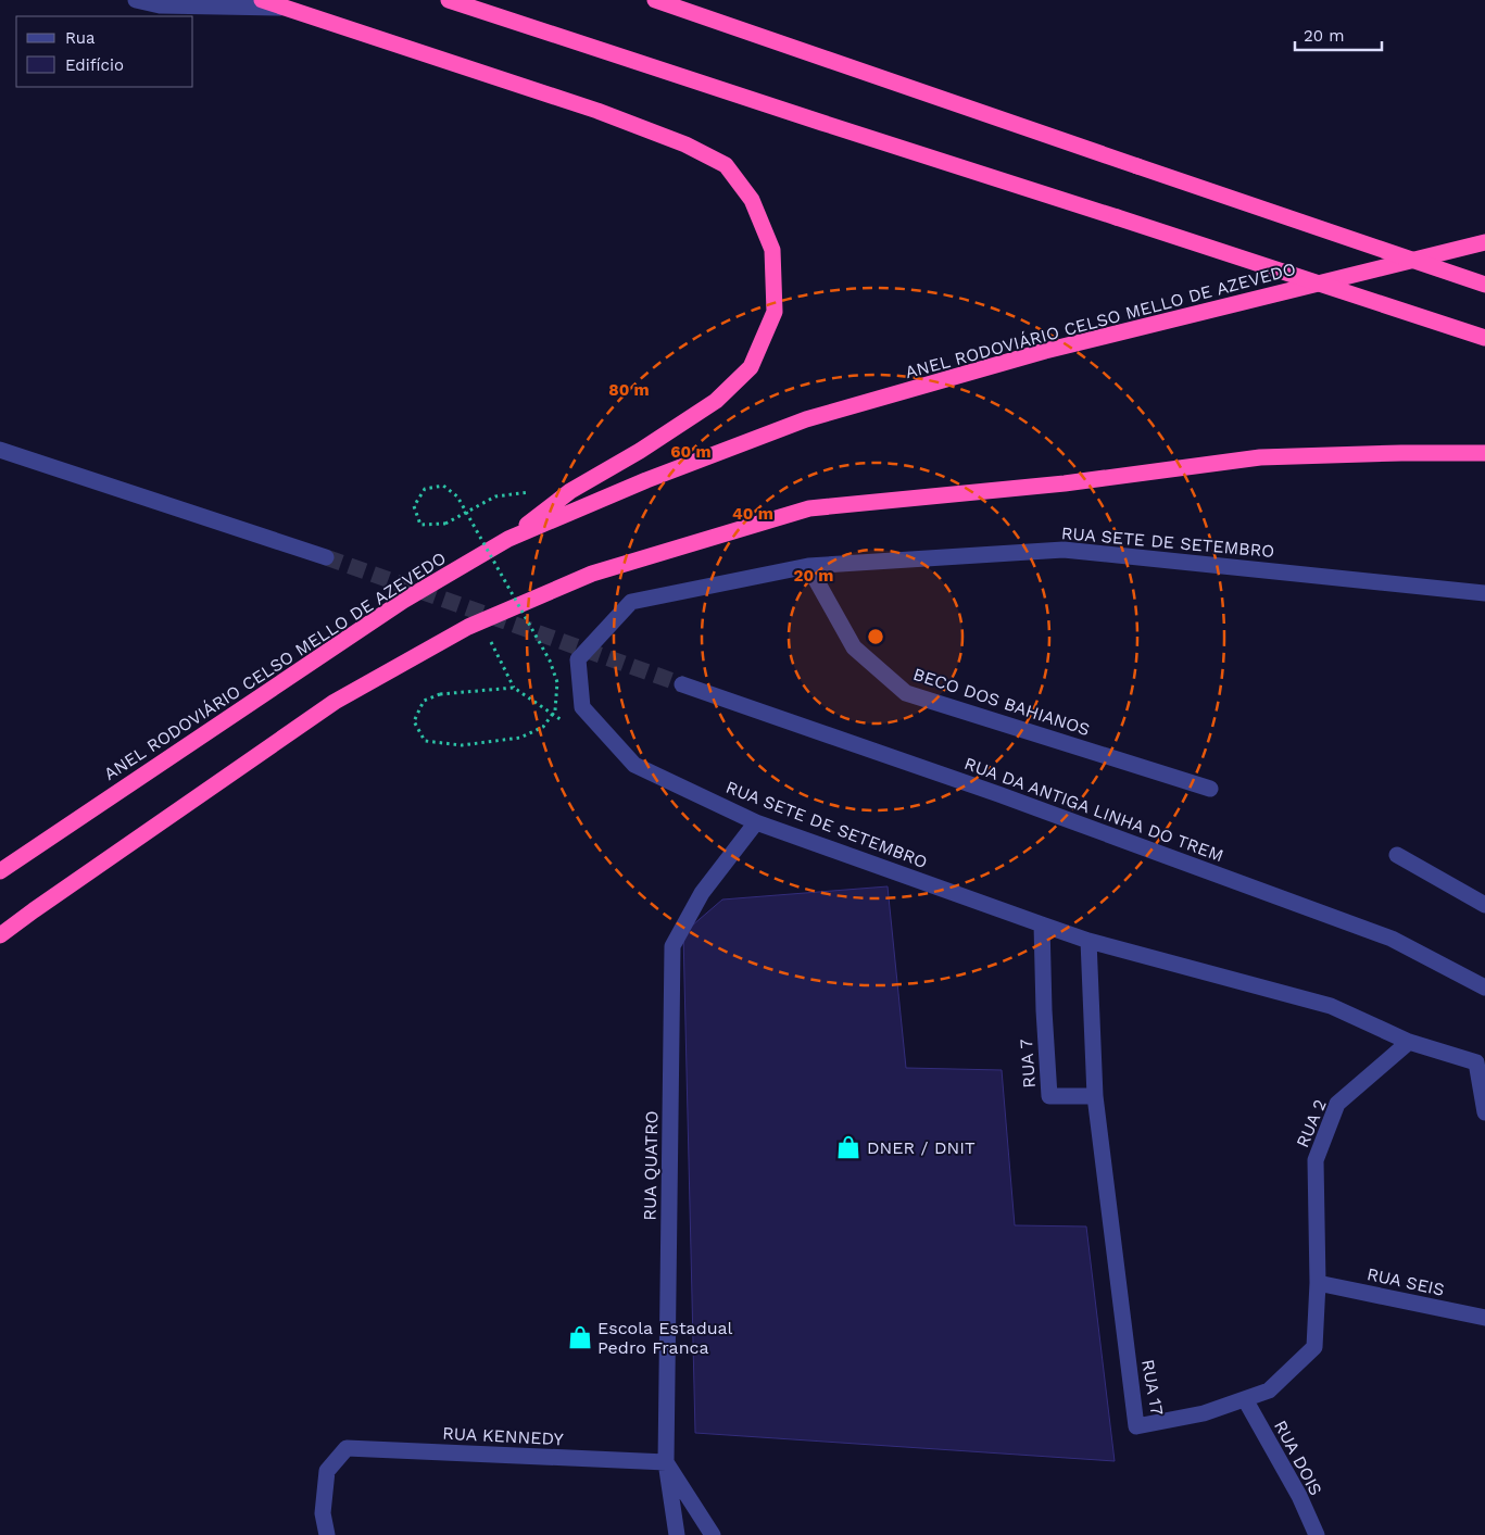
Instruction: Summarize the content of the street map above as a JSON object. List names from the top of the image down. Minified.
{"streets":{"highway":["ANEL RODOVIÁRIO CELSO MELLO DE AZEVEDO"],"street":["RUA SETE DE SETEMBRO","BECO DOS BAHIANOS","RUA DA ANTIGA LINHA DO TREM","RUA 7","RUA 2","RUA QUATRO","RUA SEIS","RUA 17","RUA KENNEDY","RUA DOIS"]},"crossings":[["RUA SETE DE SETEMBRO","BECO DOS BAHIANOS"],["RUA SETE DE SETEMBRO","RUA 7"],["RUA SETE DE SETEMBRO","RUA 2"],["RUA SETE DE SETEMBRO","RUA QUATRO"],["RUA 7","RUA 17"],["RUA 2","RUA SEIS"],["RUA 2","RUA 17"],["RUA QUATRO","RUA KENNEDY"],["RUA SEIS","RUA 17"],["RUA 17","RUA DOIS"]],"places":{"shop":["DNER / DNIT","Escola Estadual Pedro Franca"]},"legend":["Rua","Edifício"],"scale_bar":"20 m","rings":["80 m","60 m","40 m","20 m"]}
